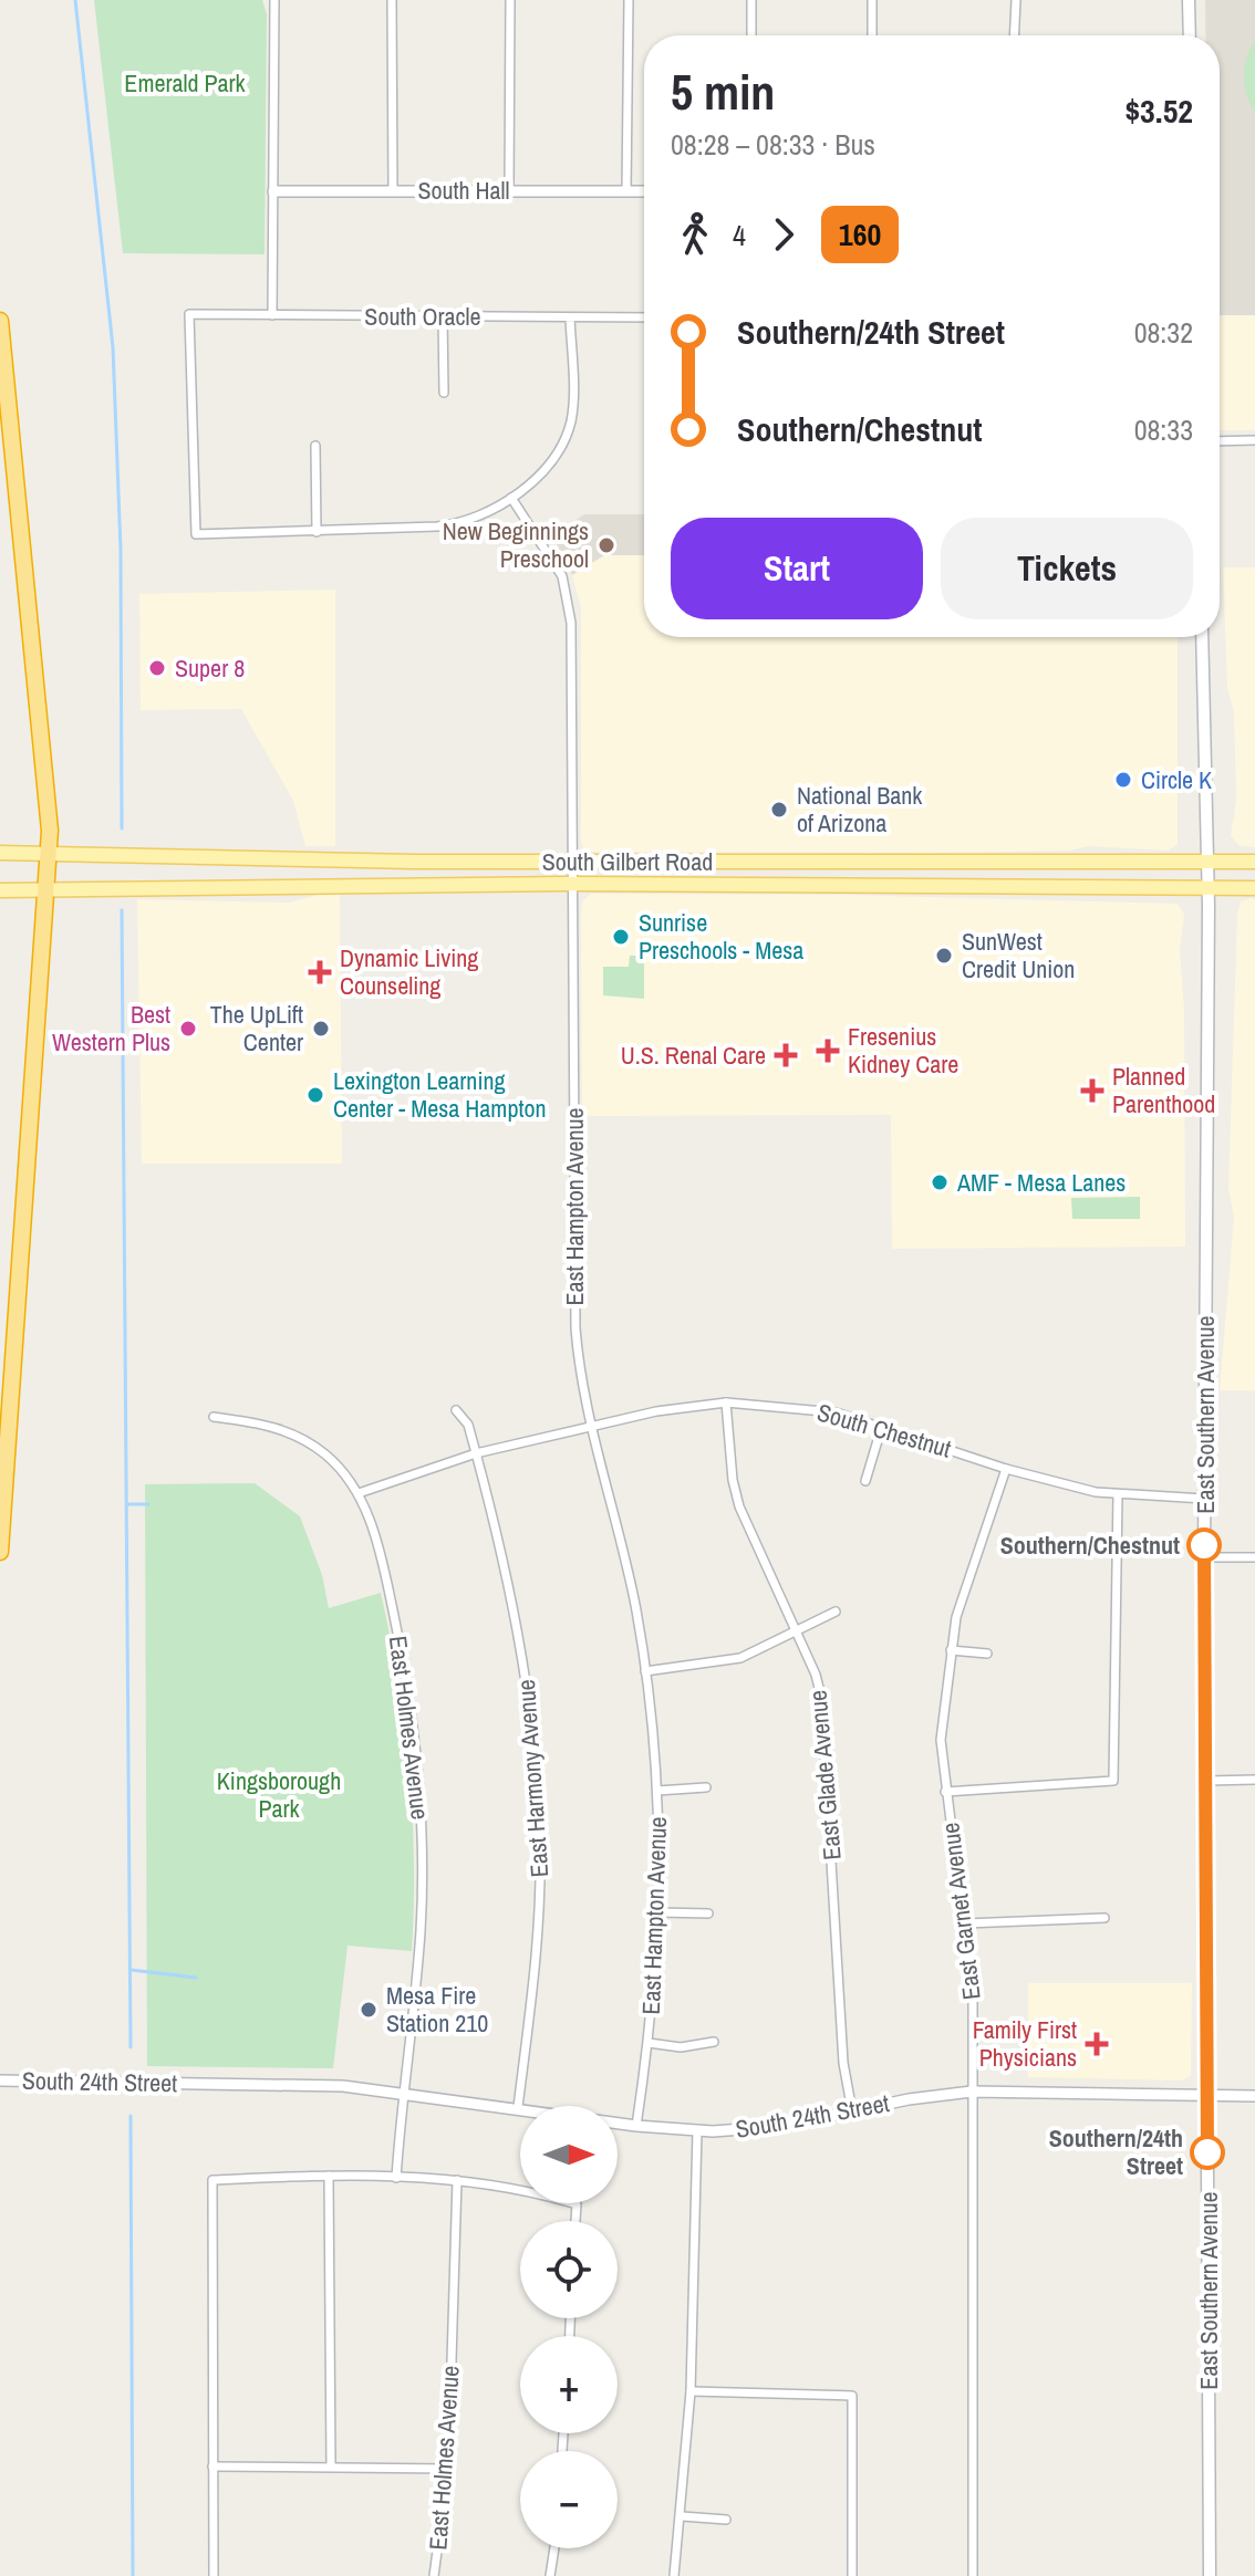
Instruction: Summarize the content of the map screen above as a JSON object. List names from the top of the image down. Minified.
{"streets":{"main road":["South Gilbert Road","East Southern Avenue"],"street":["South Hall","South Oracle","East Hampton Avenue","South Chestnut","East Holmes Avenue","East Glade Avenue","East Harmony Avenue","East Garnet Avenue","South 24th Street"]},"crossings":[["South Gilbert Road","East Hampton Avenue"],["South Gilbert Road","East Southern Avenue"],["East Hampton Avenue","South Chestnut"],["East Hampton Avenue","South 24th Street"],["East Southern Avenue","South Chestnut"],["East Southern Avenue","South 24th Street"],["South Chestnut","East Holmes Avenue"],["South Chestnut","East Glade Avenue"],["South Chestnut","East Harmony Avenue"],["South Chestnut","East Garnet Avenue"],["East Holmes Avenue","South 24th Street"],["East Glade Avenue","South 24th Street"],["East Harmony Avenue","South 24th Street"],["East Garnet Avenue","South 24th Street"]],"parks":["Emerald Park","Kingsborough Park"],"places":{"other":["New Beginnings Preschool","Super 8","Circle K","National Bank of Arizona","Sunrise Preschools - Mesa","SunWest Credit Union","Best Western Plus","The UpLift Center","Lexington Learning Center - Mesa Hampton","AMF - Mesa Lanes","Southern/Chestnut","Mesa Fire Station 210","Southern/24th Street"],"health":["Dynamic Living Counseling","Fresenius Kidney Care","U.S. Renal Care","Planned Parenthood","Family First Physicians"]},"lines":["bus line 160"],"north":"right","page":{"heading":["5 min","08:28 – 08:33 · Bus","$3.52"],"legs":["4","160"],"list":[{"name":"Southern/24th Street","value":"08:32"},{"name":"Southern/Chestnut","value":"08:33"}],"buttons":["Start","Tickets"],"map_buttons":["+","−"]}}
